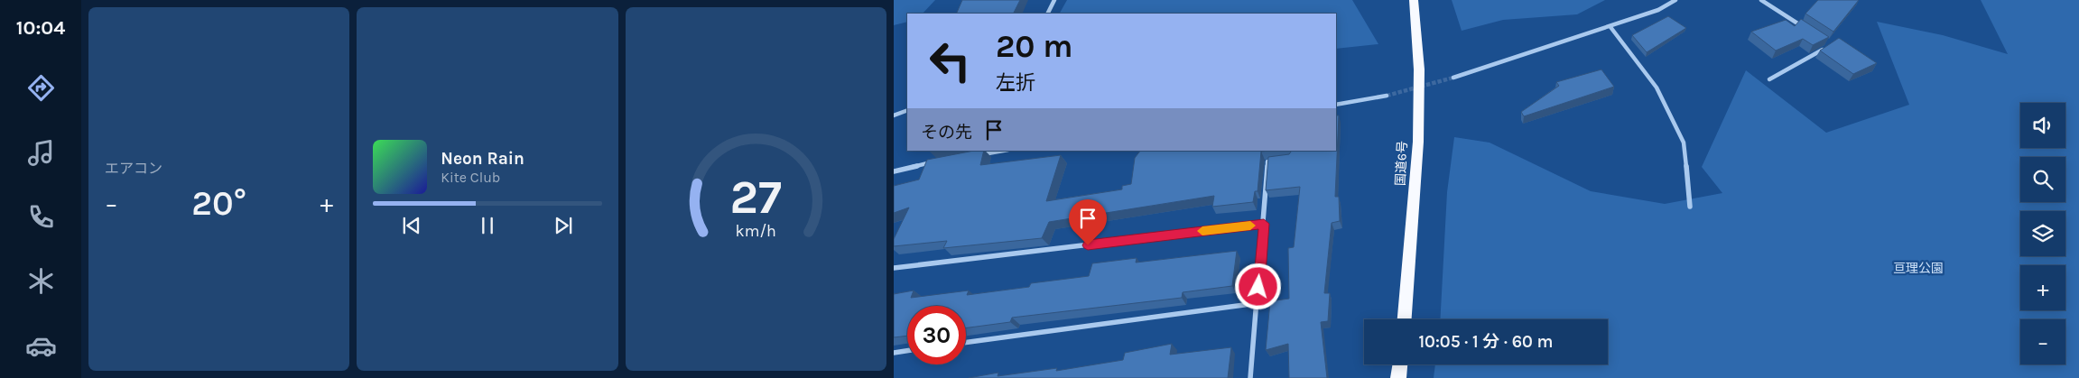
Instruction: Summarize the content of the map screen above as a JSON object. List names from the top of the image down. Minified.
{"streets":{"highway":["国道6号"]},"parks":["亘理公園"],"page":{"tabs":"10:04","tile":"エアコン","turn":["20 m","左折"],"map_buttons":["+","−"],"then":"その先","song":["Neon Rain","Kite Club"],"heat":["−","20°","+"],"limit":"30","trip":"10:05 · 1 分 · 60 m","gauge":["27","km/h"]}}
